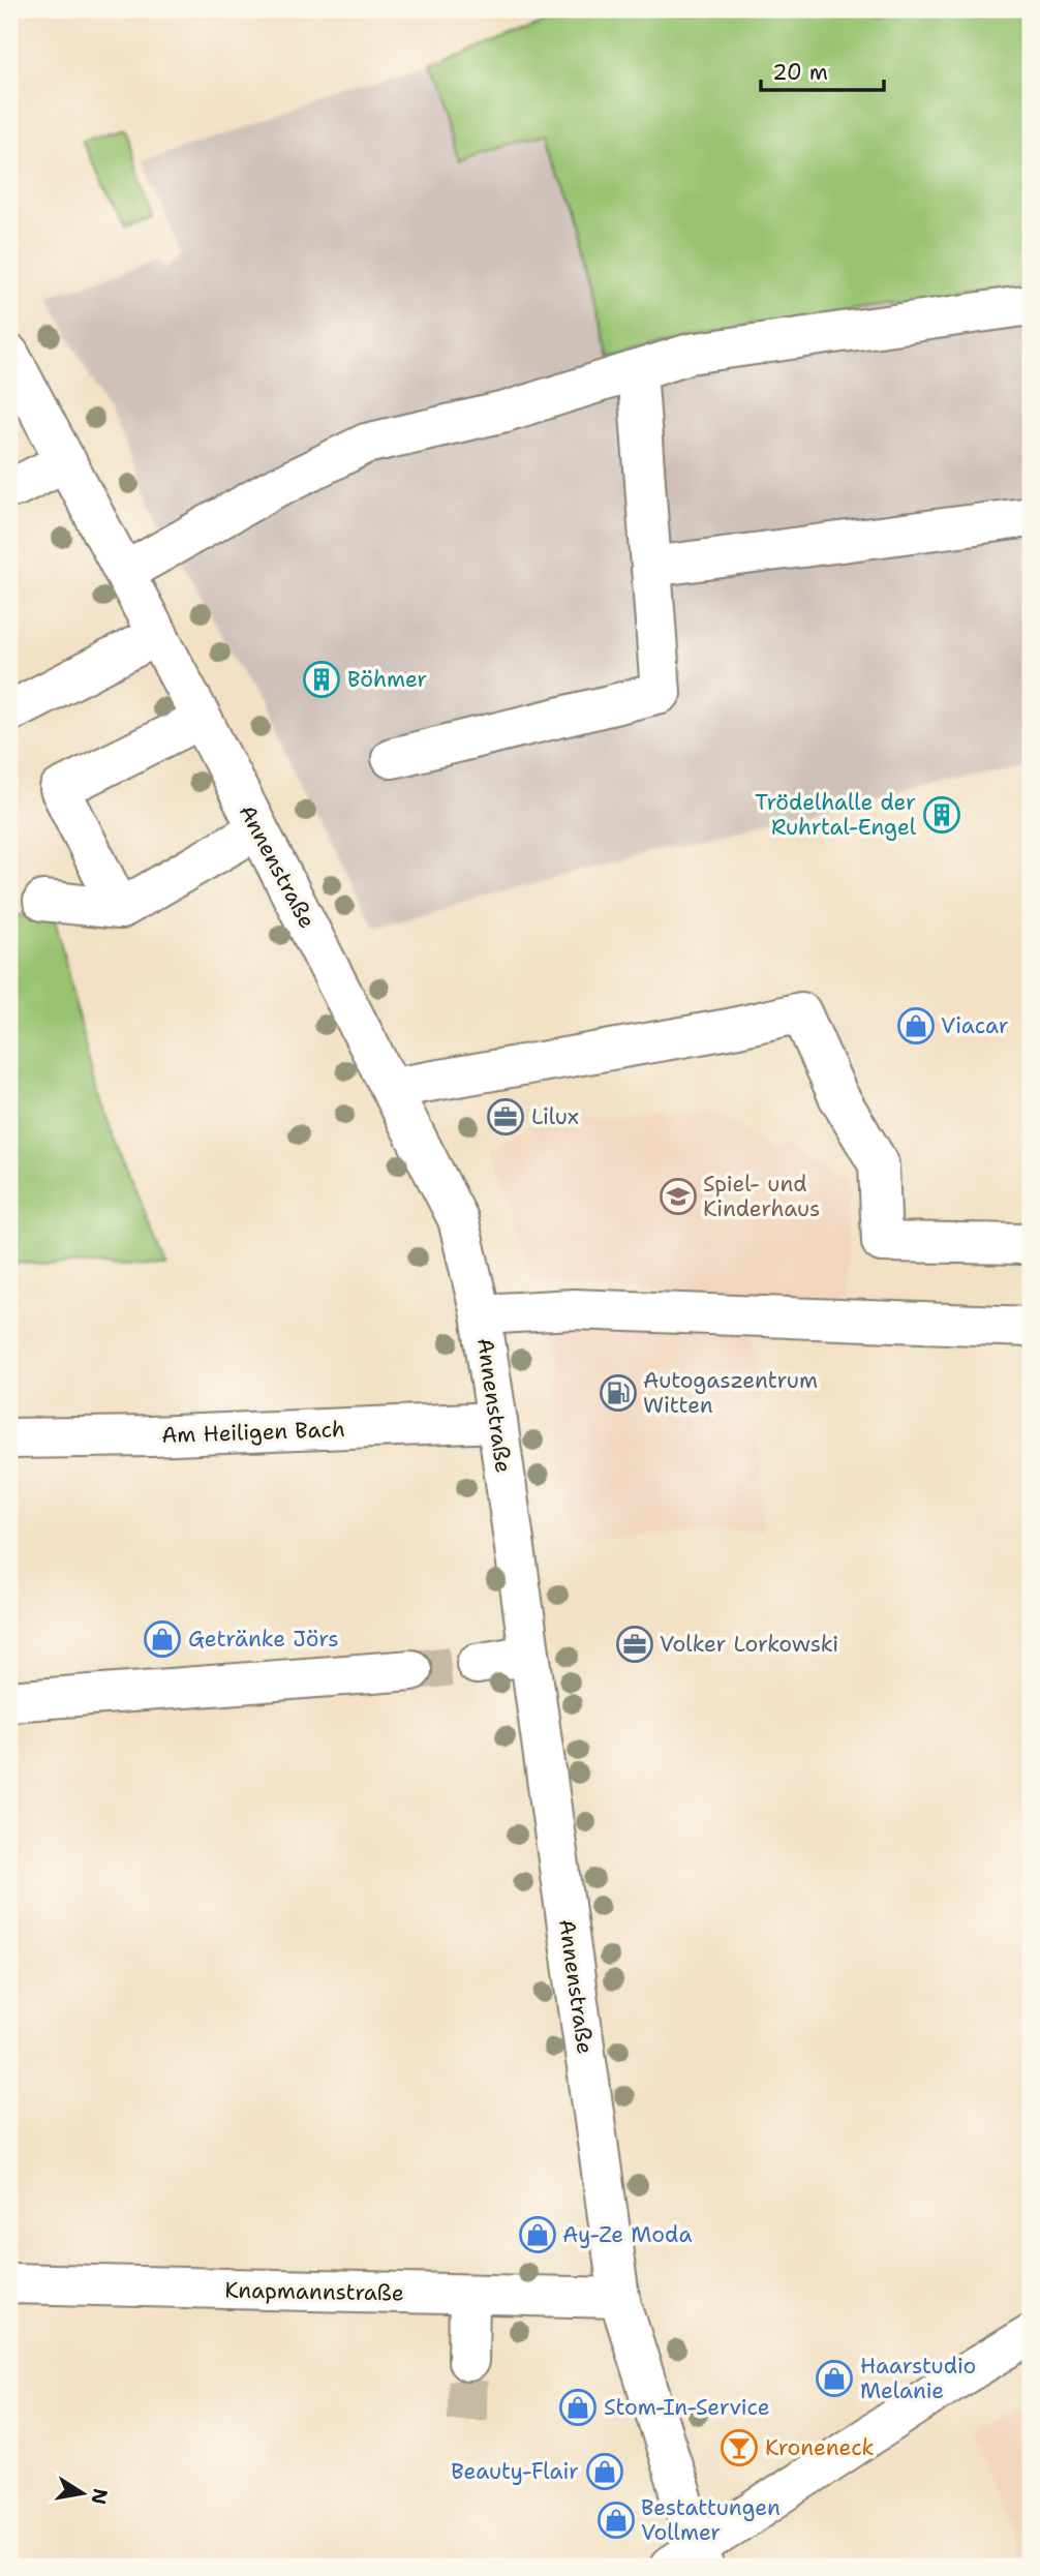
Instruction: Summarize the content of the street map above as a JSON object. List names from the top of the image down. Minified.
{"streets":{"street":["Annenstraße","Am Heiligen Bach","Knapmannstraße"]},"crossings":[["Annenstraße","Am Heiligen Bach"],["Annenstraße","Knapmannstraße"]],"places":{"building":["Böhmer","Trödelhalle der Ruhrtal-Engel"],"shop":["Viacar","Getränke Jörs","Ay-Ze Moda","Haarstudio Melanie","Stom-In-Service","Beauty-Flair","Bestattungen Vollmer"],"office":["Lilux","Volker Lorkowski"],"school or university":["Spiel- und Kinderhaus"],"fuel station":["Autogaszentrum Witten"],"bar":["Kroneneck"]},"scale_bar":"20 m","north":"right"}
